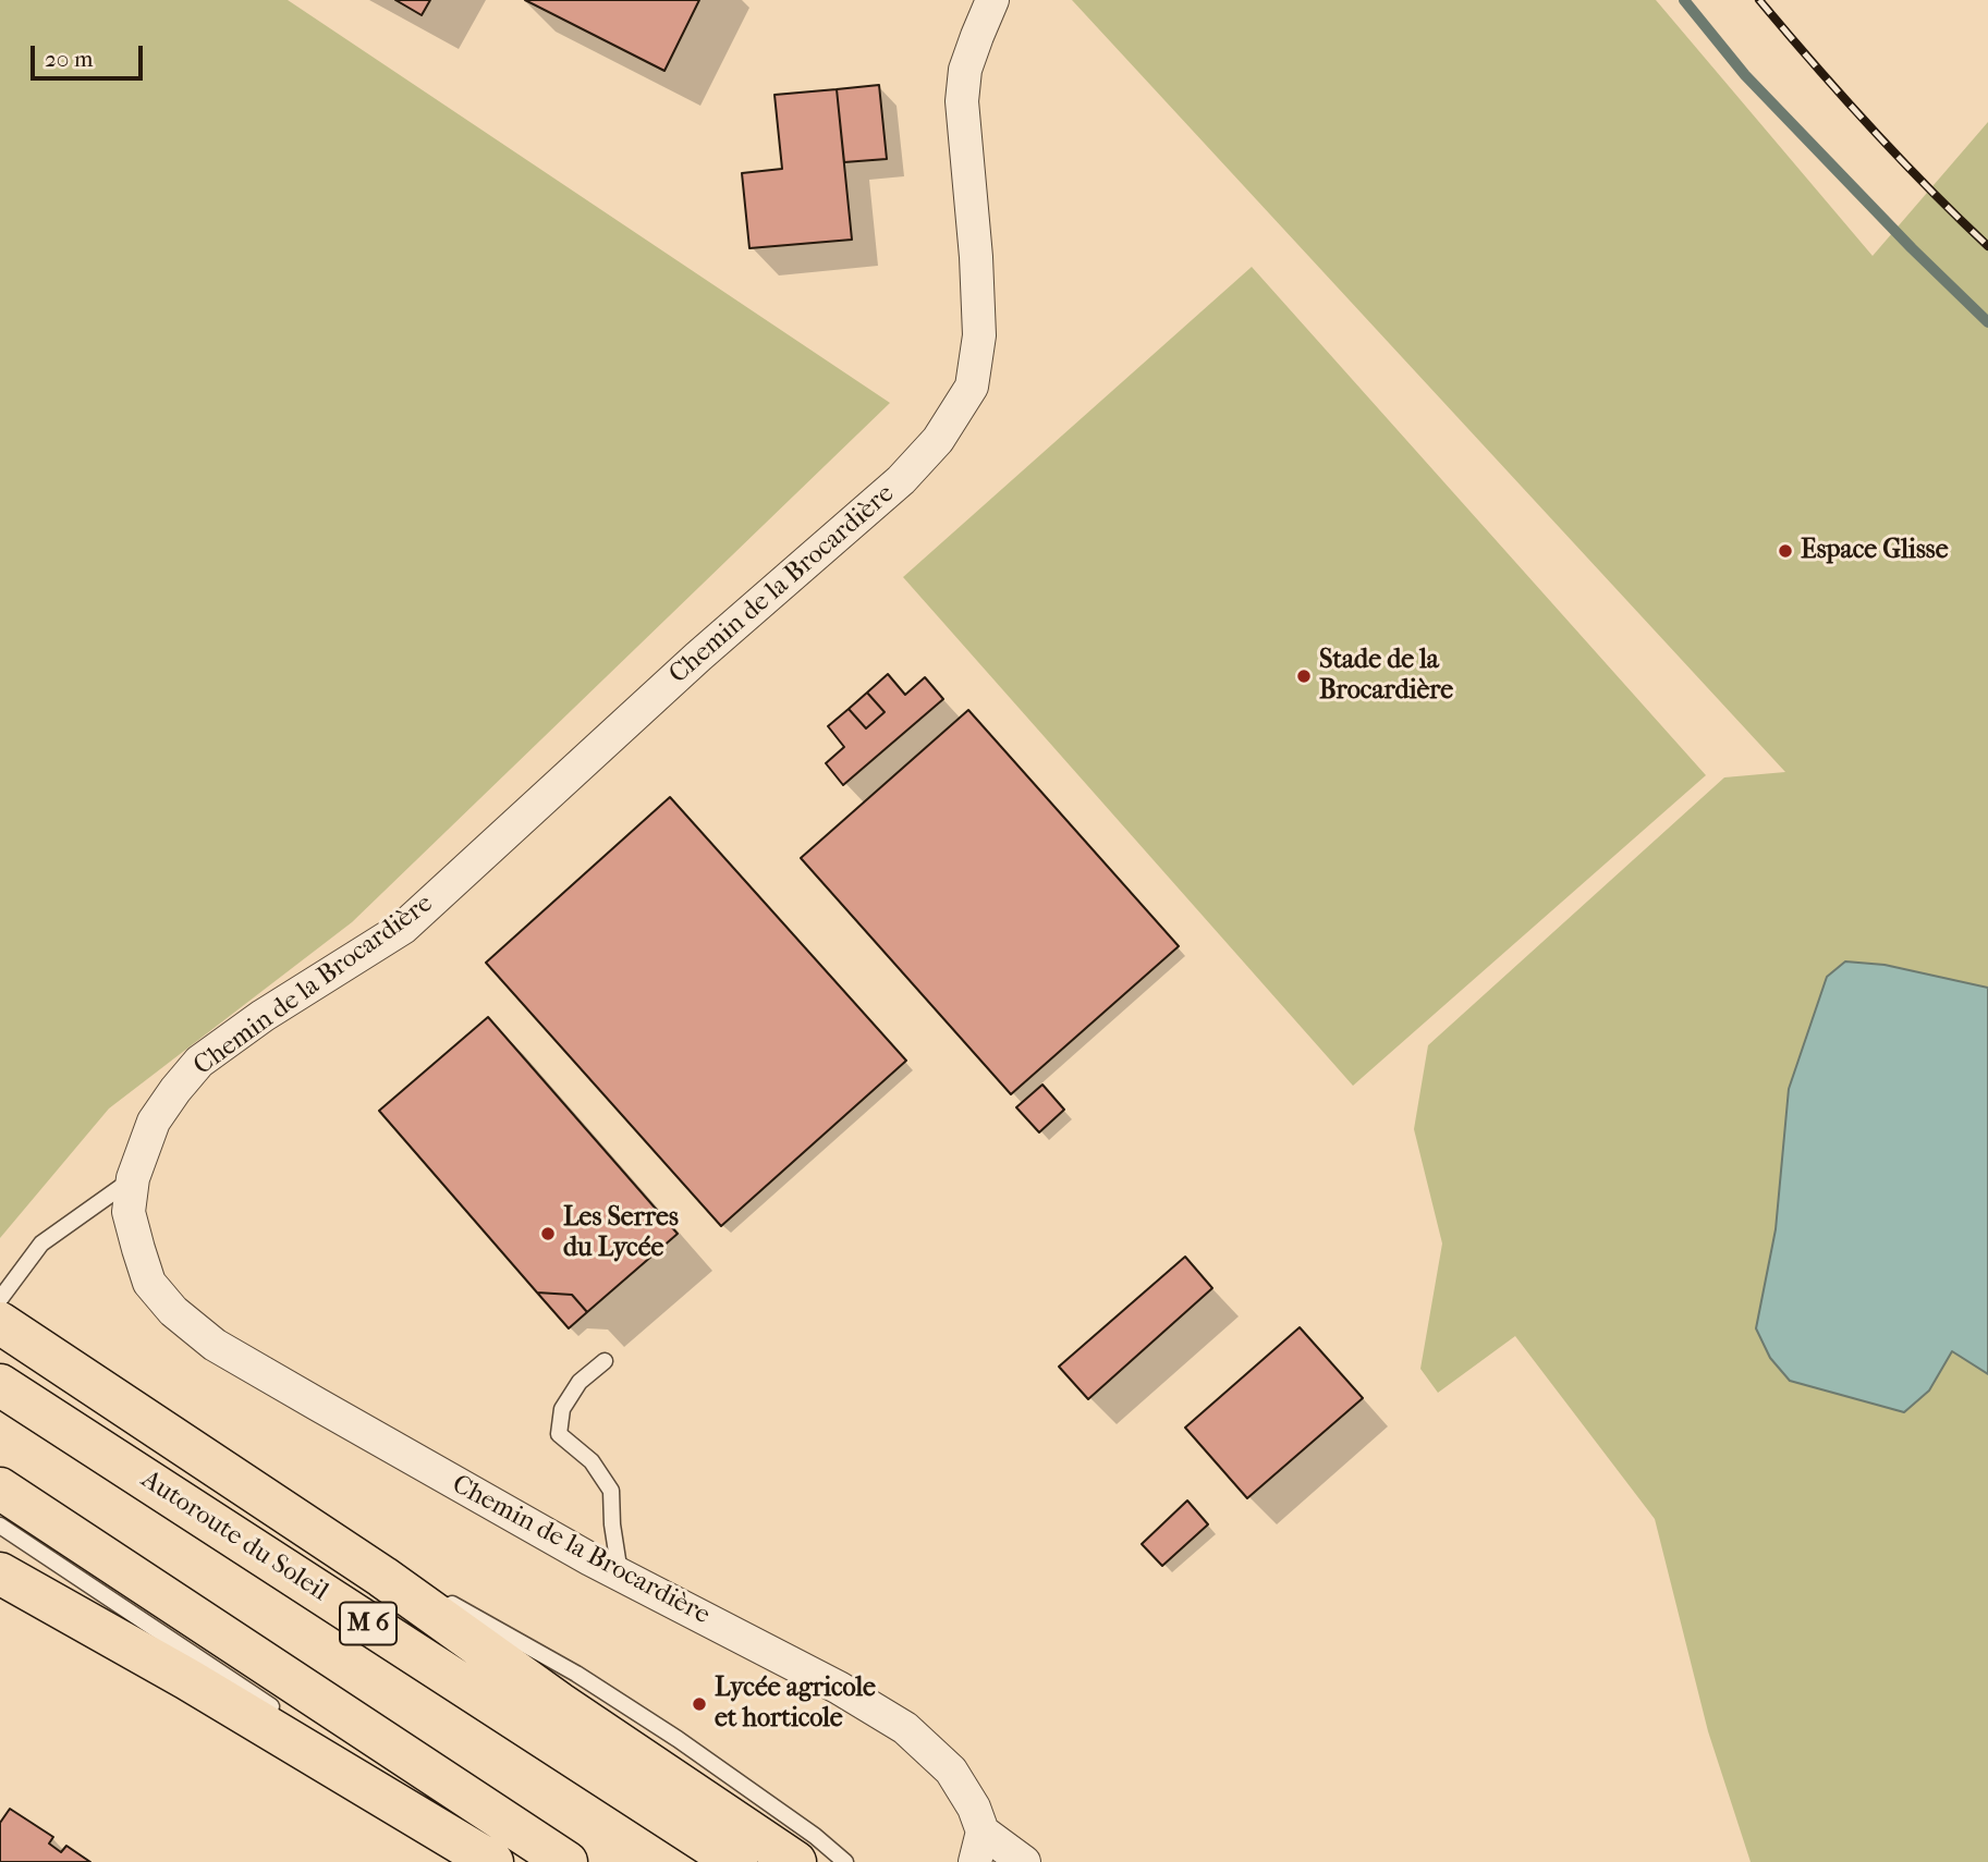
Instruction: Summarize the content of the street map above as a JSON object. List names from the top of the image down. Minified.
{"streets":{"highway":["Autoroute du Soleil","M 6"],"street":["Chemin de la Brocardière"]},"places":["Espace Glisse","Stade de la Brocardière","Les Serres du Lycée","Lycée agricole et horticole"],"scale_bar":"20 m"}
